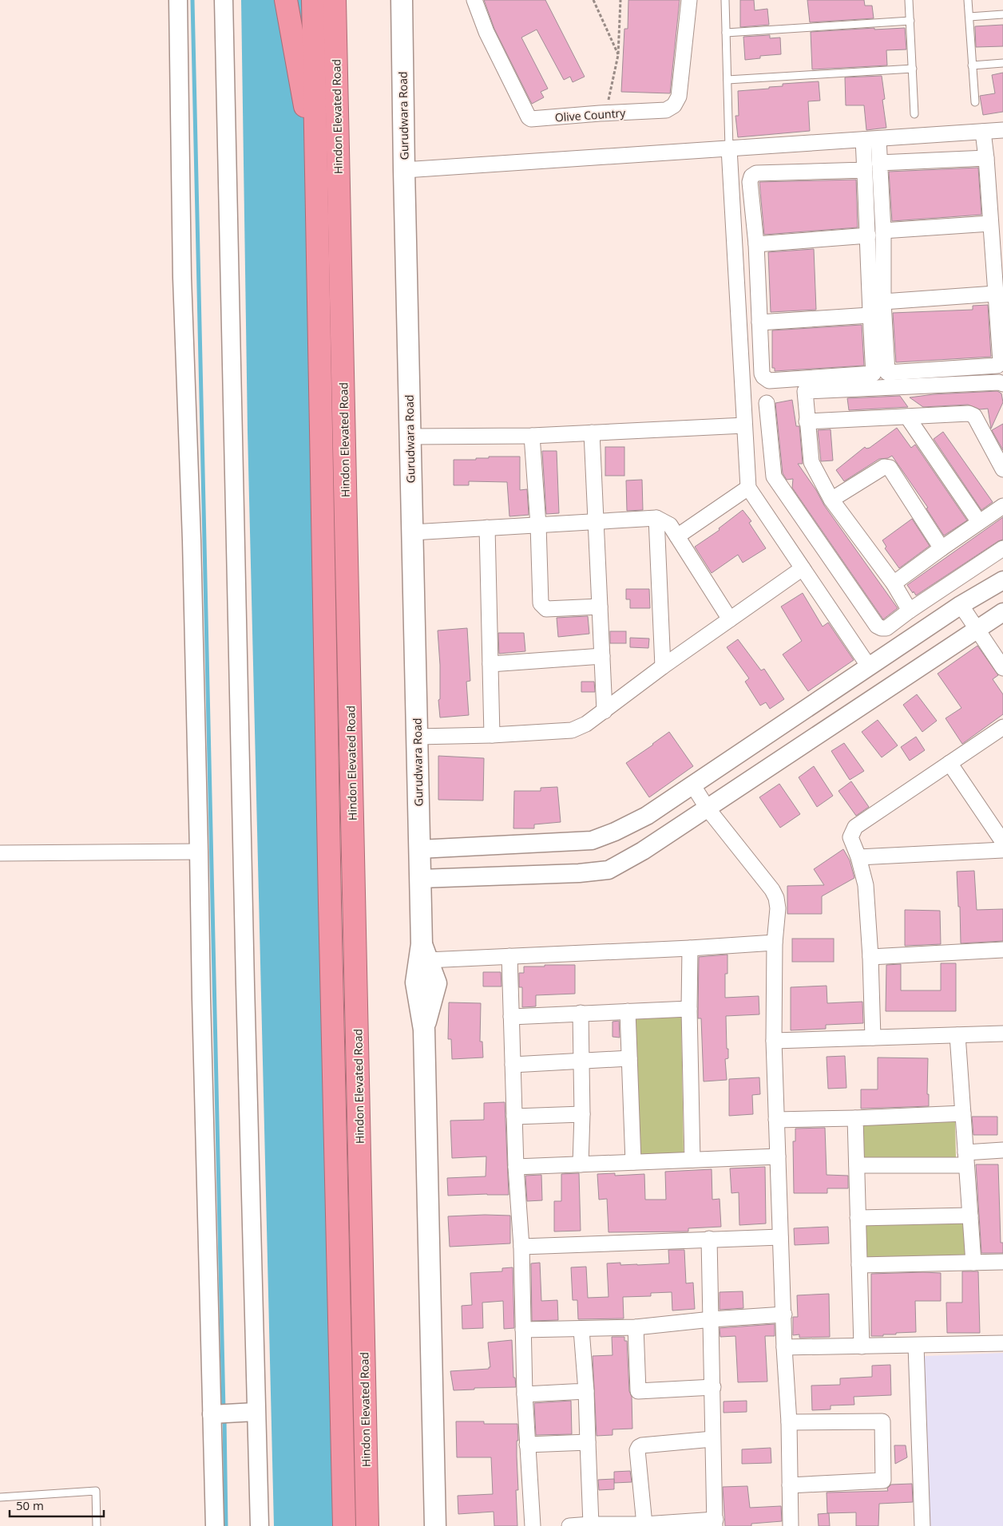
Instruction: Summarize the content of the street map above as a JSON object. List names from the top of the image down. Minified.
{"streets":{"highway":["Hindon Elevated Road"],"main road":["Gurudwara Road"],"street":["Olive Country"]},"scale_bar":"50 m"}
